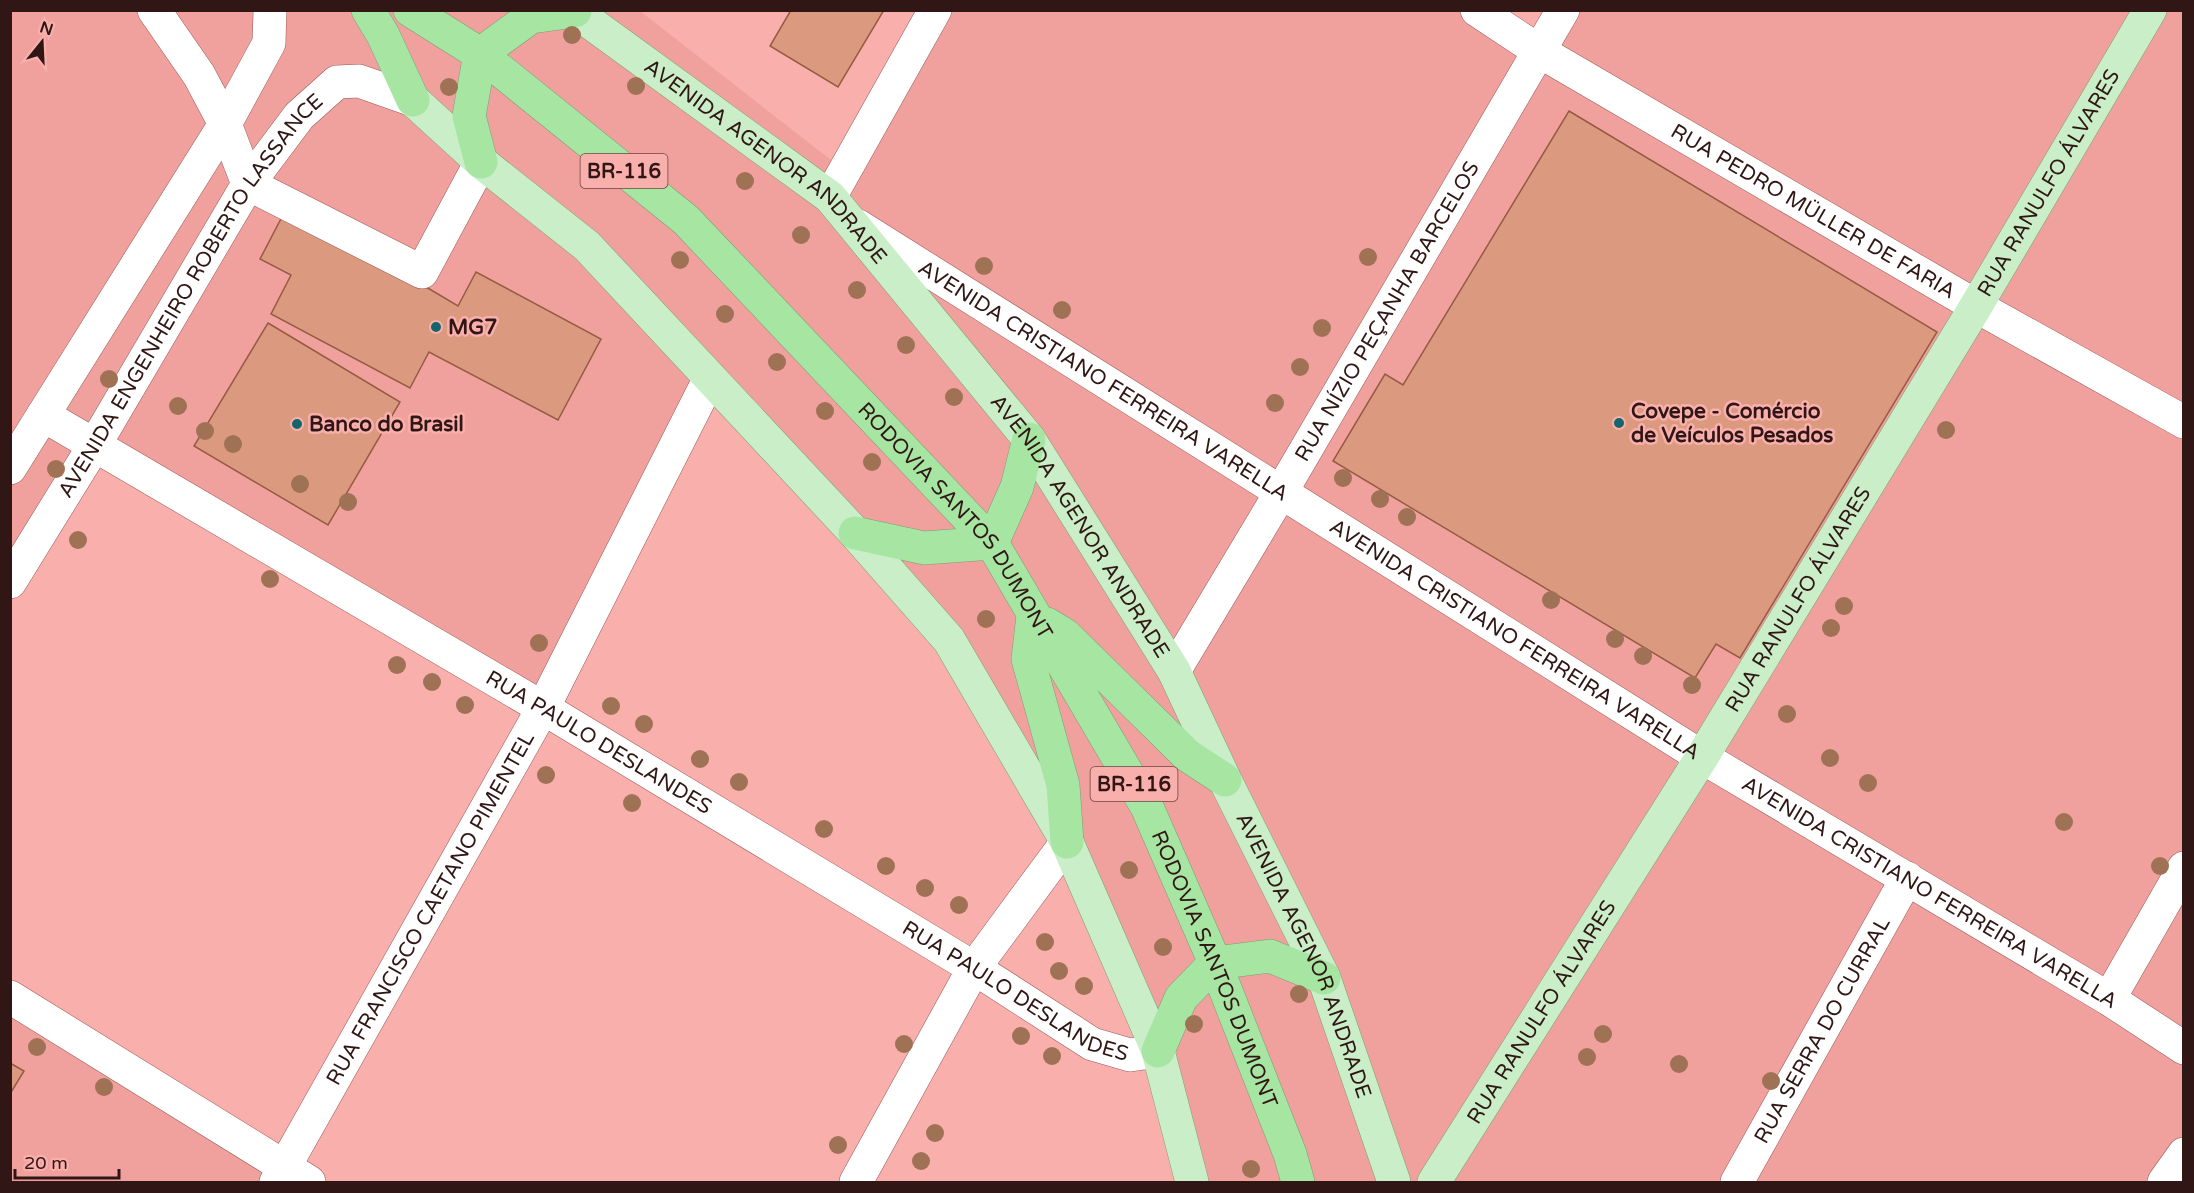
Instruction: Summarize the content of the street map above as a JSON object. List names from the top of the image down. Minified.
{"streets":{"highway":["BR-116","RODOVIA SANTOS DUMONT"],"main road":["AVENIDA AGENOR ANDRADE","RUA RANULFO ÁLVARES"],"street":["RUA PEDRO MÜLLER DE FARIA","AVENIDA ENGENHEIRO ROBERTO LASSANCE","RUA NÍZIO PEÇANHA BARCELOS","AVENIDA CRISTIANO FERREIRA VARELLA","RUA PAULO DESLANDES","RUA FRANCISCO CAETANO PIMENTEL","RUA SERRA DO CURRAL"]},"crossings":[["AVENIDA AGENOR ANDRADE","RUA NÍZIO PEÇANHA BARCELOS"],["AVENIDA AGENOR ANDRADE","AVENIDA CRISTIANO FERREIRA VARELLA"],["RUA RANULFO ÁLVARES","RUA PEDRO MÜLLER DE FARIA"],["RUA RANULFO ÁLVARES","AVENIDA CRISTIANO FERREIRA VARELLA"],["RUA PEDRO MÜLLER DE FARIA","RUA NÍZIO PEÇANHA BARCELOS"],["AVENIDA ENGENHEIRO ROBERTO LASSANCE","RUA PAULO DESLANDES"],["RUA NÍZIO PEÇANHA BARCELOS","AVENIDA CRISTIANO FERREIRA VARELLA"],["AVENIDA CRISTIANO FERREIRA VARELLA","RUA SERRA DO CURRAL"],["RUA PAULO DESLANDES","RUA FRANCISCO CAETANO PIMENTEL"]],"places":["MG7","Covepe - Comércio de Veículos Pesados","Banco do Brasil"],"scale_bar":"20 m","north":"top"}
